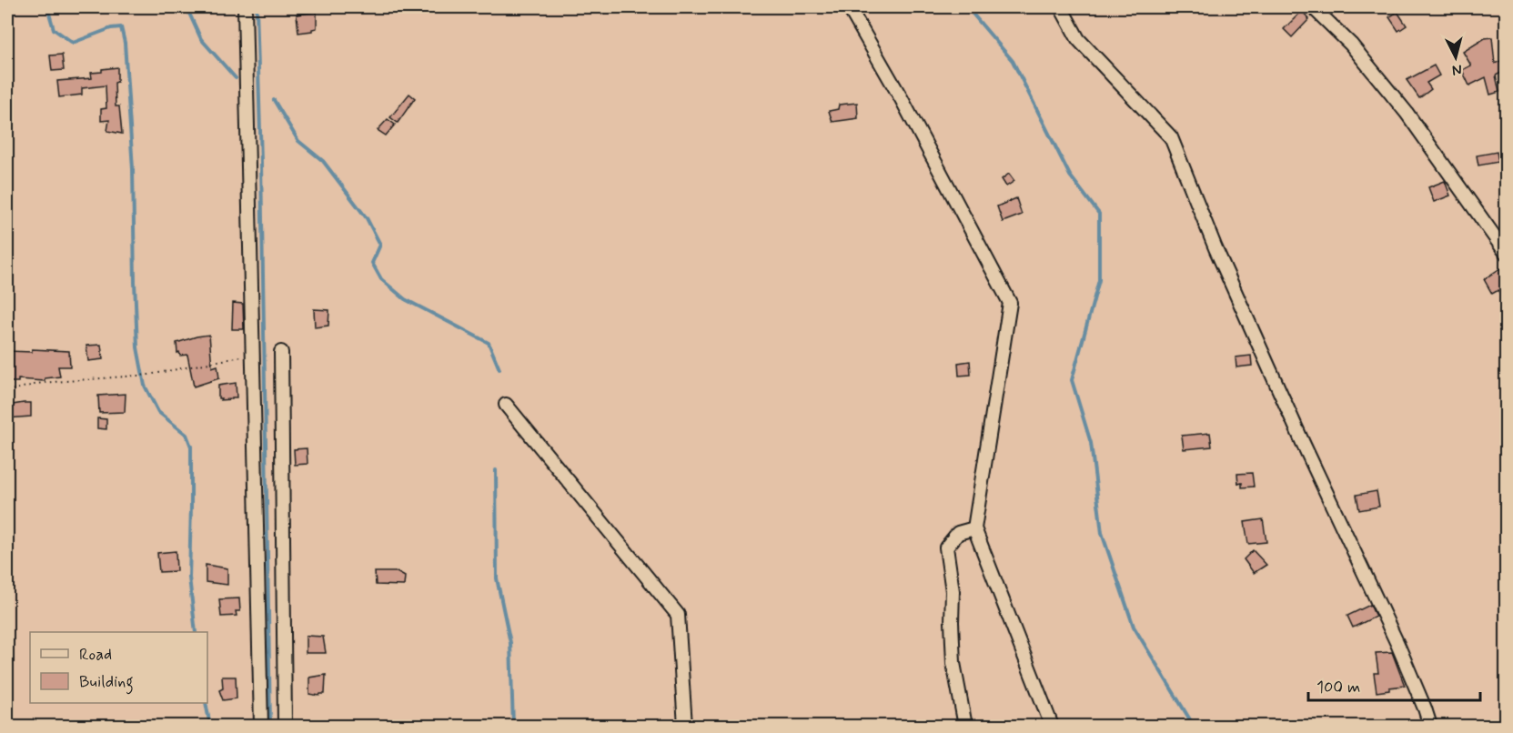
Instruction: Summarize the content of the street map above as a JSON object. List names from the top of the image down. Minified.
{"legend":["Road","Building"],"scale_bar":"100 m","north":"bottom"}
